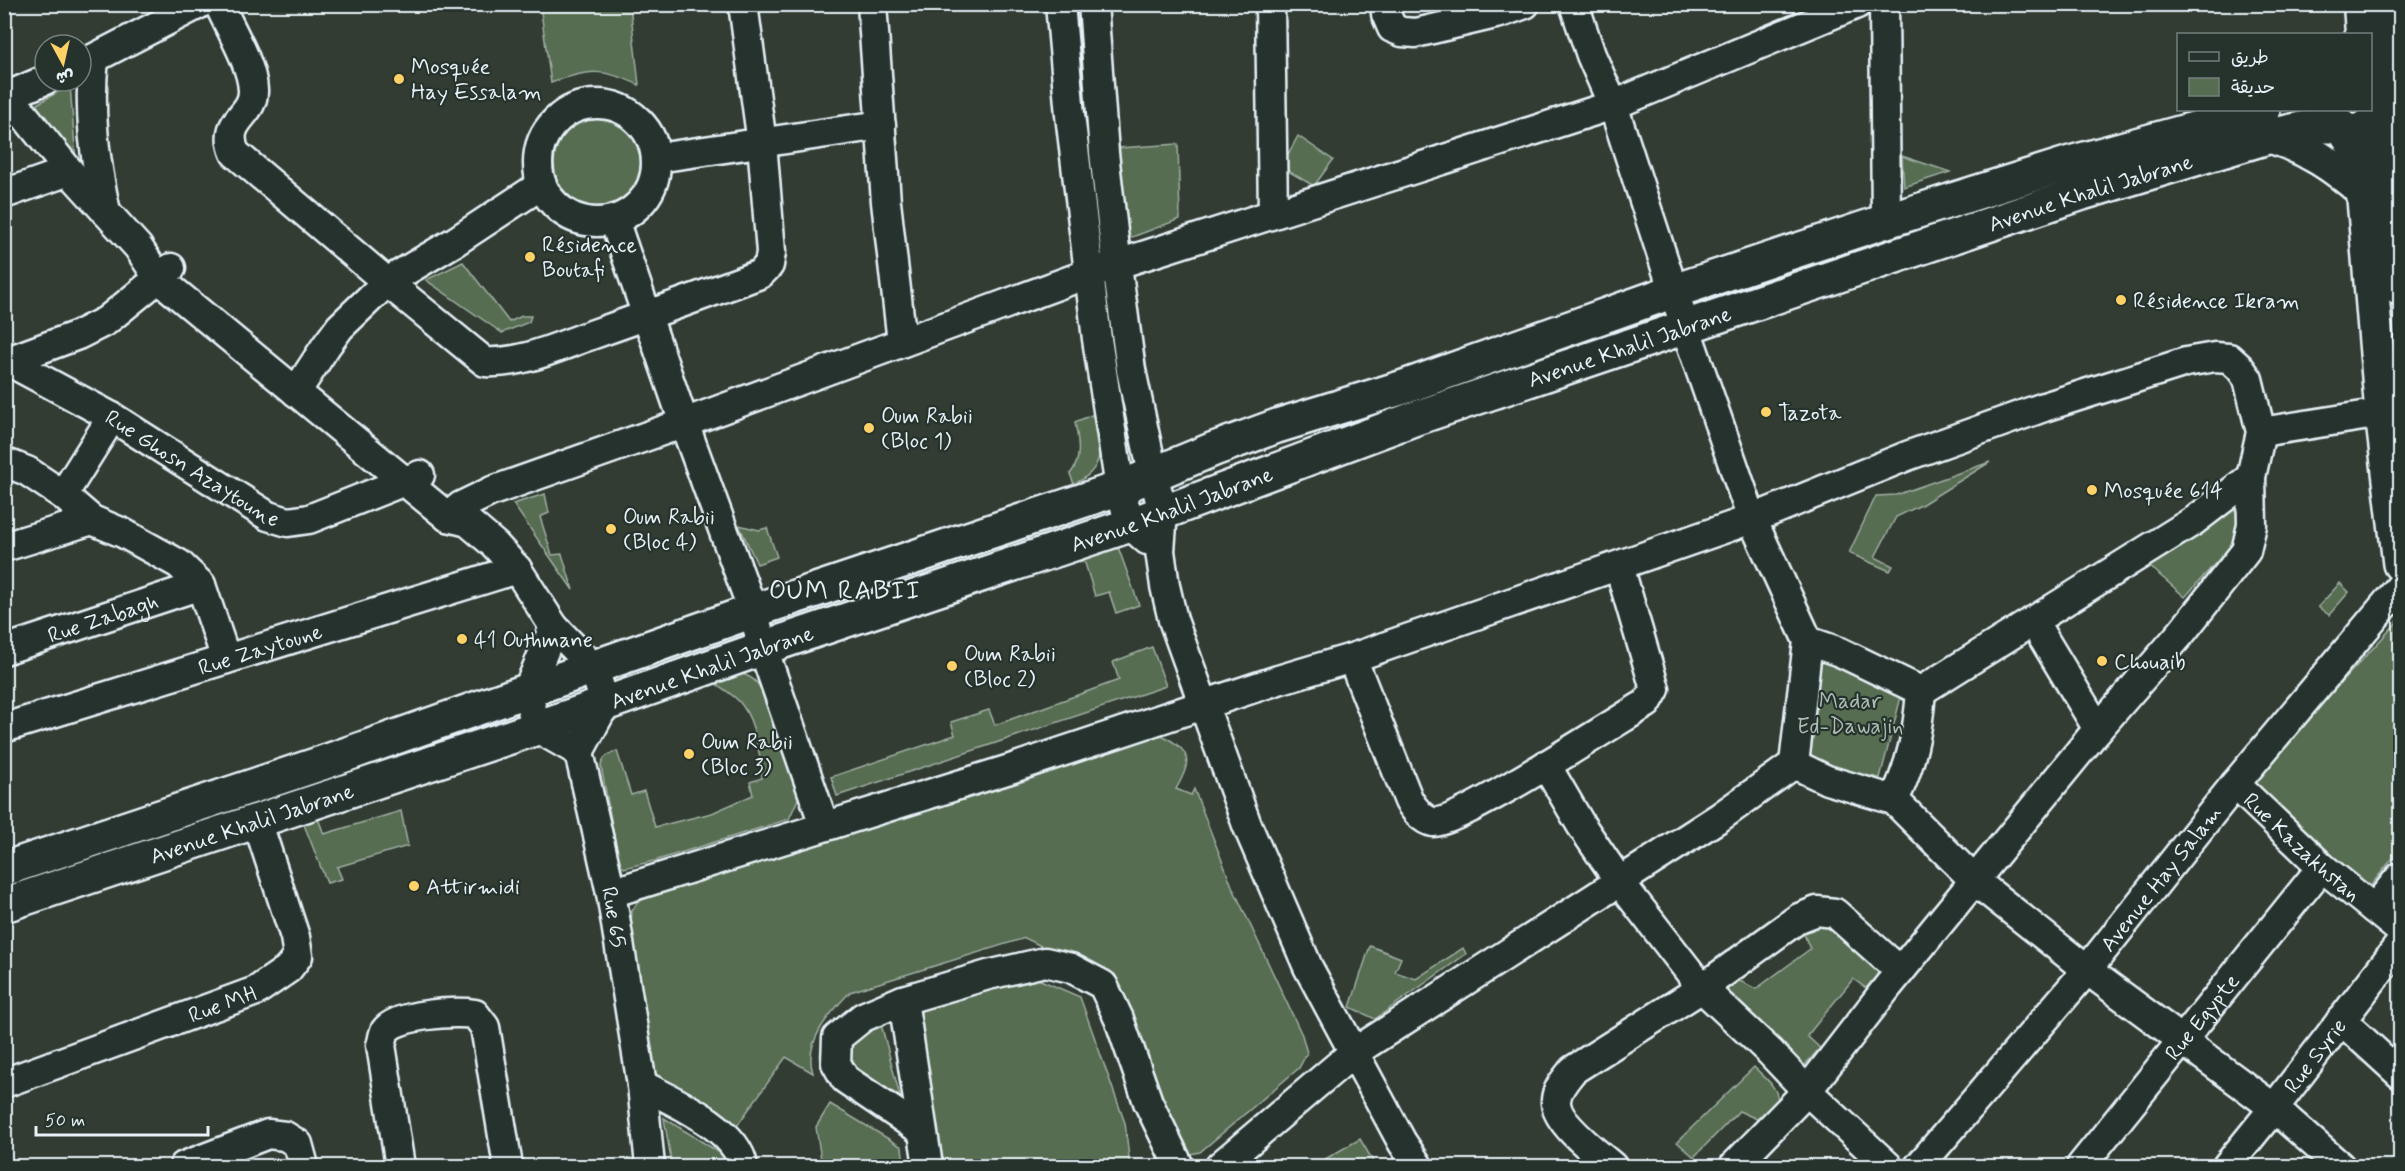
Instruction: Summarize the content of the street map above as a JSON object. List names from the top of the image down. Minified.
{"streets":{"main road":["Avenue Khalil Jabrane"],"street":["Rue Ghosn Azaytoune","Rue Zabagh","Rue Zaytoune","Rue Kazakhstan","Avenue Hay Salam","Rue 65","Rue MH","Rue Egypte","Rue Syrie"]},"crossings":[["Avenue Khalil Jabrane","Rue MH"],["Rue Kazakhstan","Avenue Hay Salam"],["Rue Kazakhstan","Rue Egypte"]],"districts":["OUM RABII"],"parks":["Madar Ed-Dawajin"],"places":["Mosquée Hay Essalam","Résidence Boutafi","Résidence Ikram","Tazota","Oum Rabii (Bloc 1)","Mosquée 614","Oum Rabii (Bloc 4)","41 Outhmane","Chouaib","Oum Rabii (Bloc 2)","Oum Rabii (Bloc 3)","Attirmidi"],"legend":["طريق","حديقة"],"scale_bar":"50 m","north":"bottom"}
